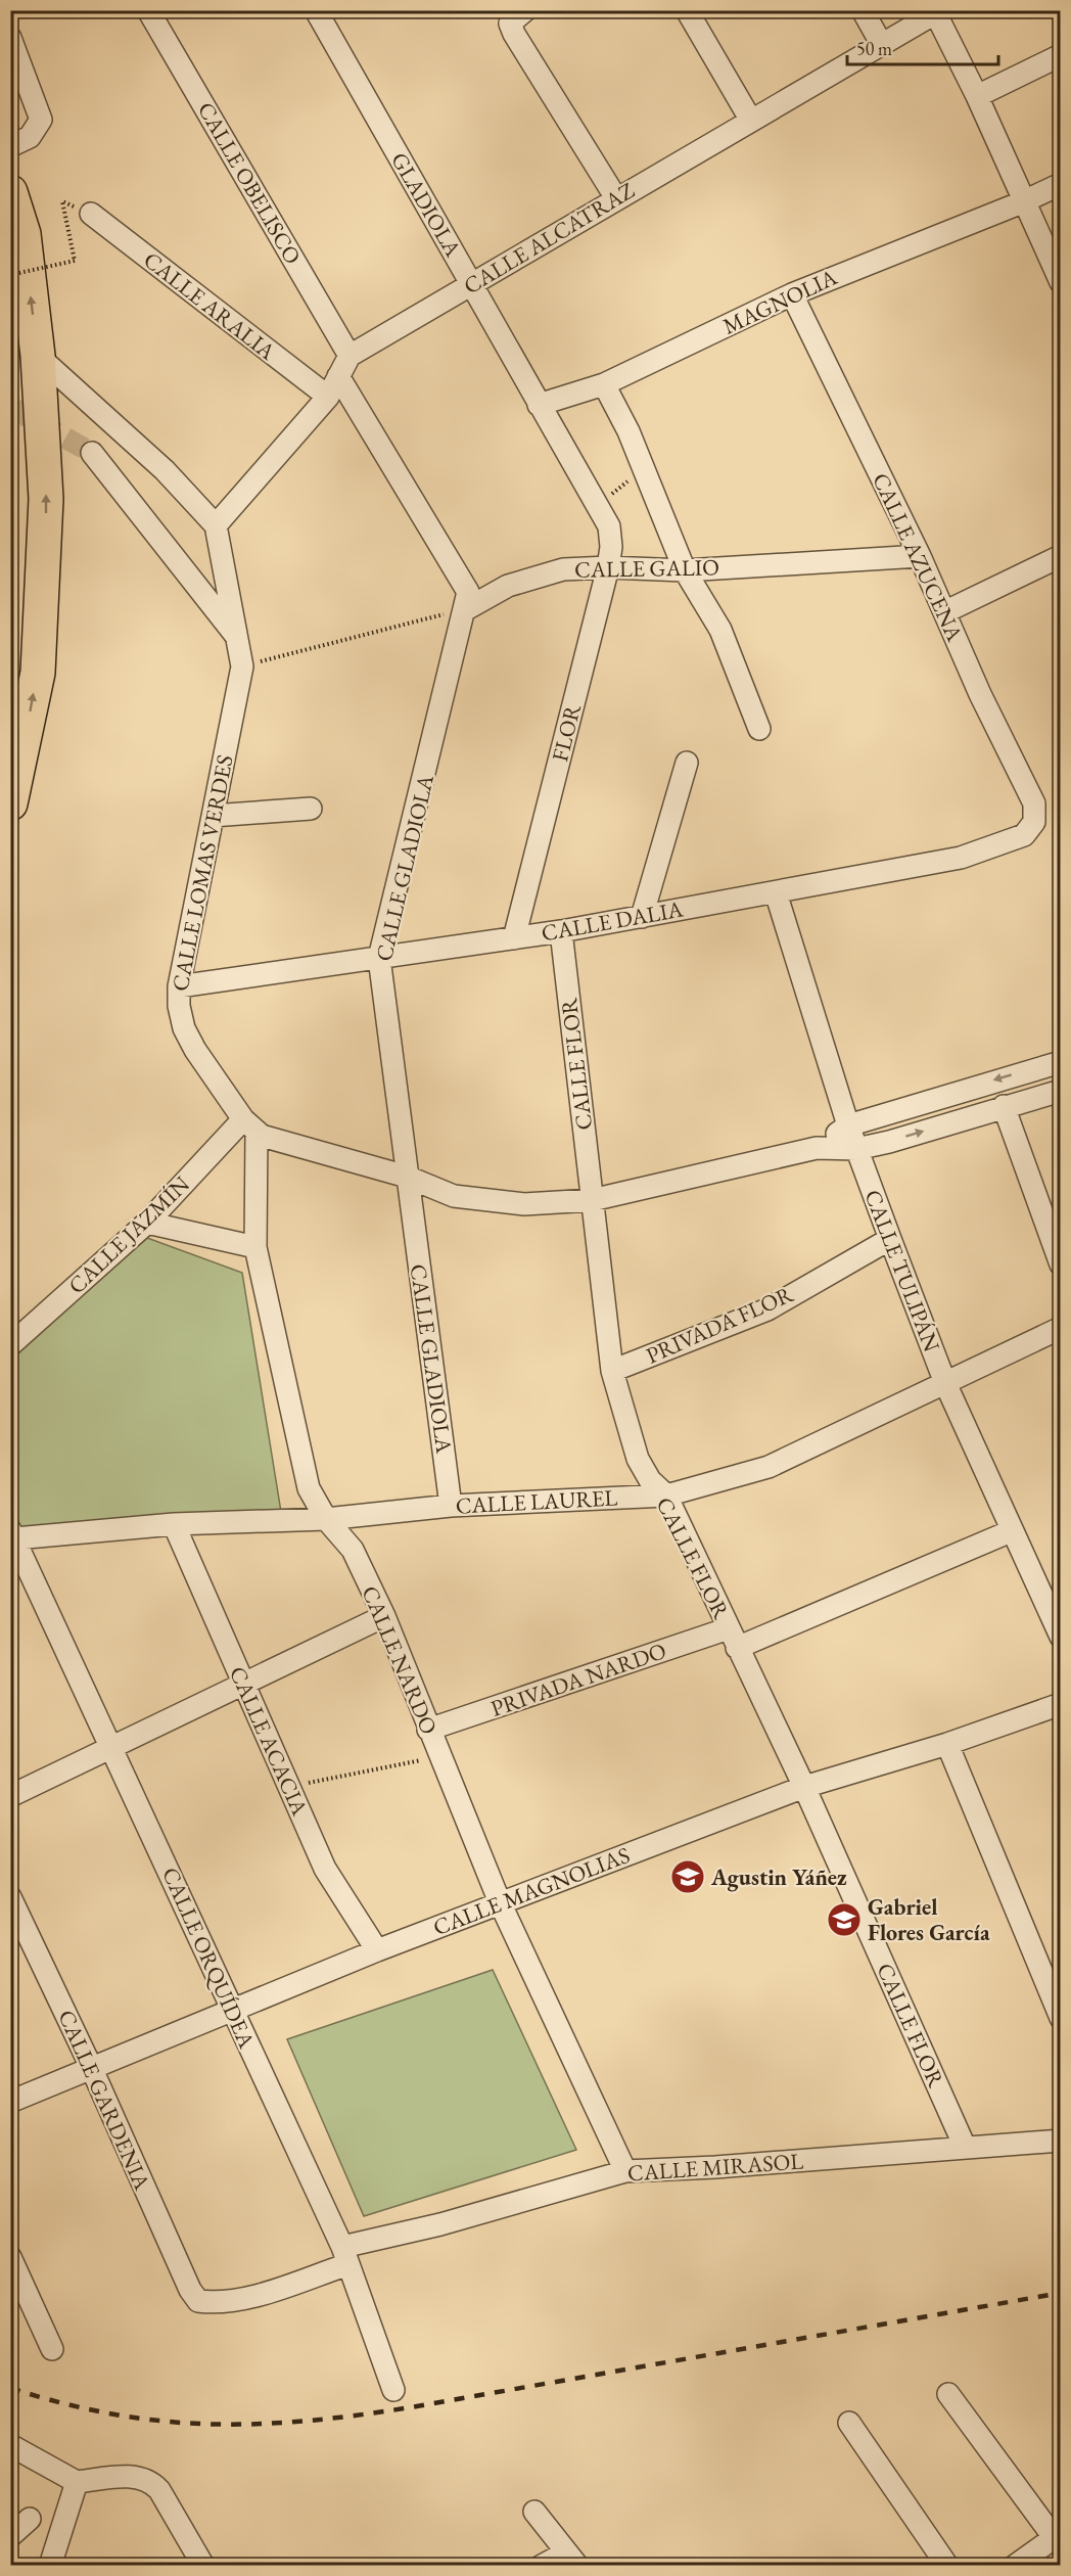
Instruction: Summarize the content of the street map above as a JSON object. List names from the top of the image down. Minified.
{"streets":{"street":["CALLE OBELISCO","GLADIOLA","CALLE ALCATRAZ","MAGNOLIA","CALLE ARALIA","CALLE AZUCENA","CALLE GALIO","FLOR","CALLE GLADIOLA","CALLE LOMAS VERDES","CALLE DALIA","CALLE FLOR","CALLE JAZMÍN","CALLE TULIPÁN","PRIVADA FLOR","CALLE LAUREL","CALLE NARDO","PRIVADA NARDO","CALLE ACACIA","CALLE MAGNOLIAS","CALLE ORQUÍDEA","CALLE GARDENIA","CALLE MIRASOL"]},"crossings":[["CALLE OBELISCO","CALLE ALCATRAZ"],["GLADIOLA","CALLE ALCATRAZ"],["GLADIOLA","MAGNOLIA"],["GLADIOLA","FLOR"],["MAGNOLIA","CALLE AZUCENA"],["CALLE AZUCENA","CALLE GALIO"],["CALLE AZUCENA","CALLE DALIA"],["CALLE GALIO","FLOR"],["CALLE GALIO","CALLE GLADIOLA"],["FLOR","CALLE DALIA"],["CALLE GLADIOLA","CALLE DALIA"],["CALLE GLADIOLA","CALLE LAUREL"],["CALLE LOMAS VERDES","CALLE DALIA"],["CALLE LOMAS VERDES","CALLE JAZMÍN"],["CALLE LOMAS VERDES","CALLE NARDO"],["CALLE DALIA","CALLE FLOR"],["CALLE DALIA","CALLE TULIPÁN"],["CALLE FLOR","PRIVADA FLOR"],["CALLE FLOR","CALLE LAUREL"],["CALLE FLOR","PRIVADA NARDO"],["CALLE FLOR","CALLE MAGNOLIAS"],["CALLE FLOR","CALLE MIRASOL"],["CALLE JAZMÍN","CALLE NARDO"],["CALLE TULIPÁN","PRIVADA FLOR"],["CALLE TULIPÁN","CALLE LAUREL"],["CALLE TULIPÁN","PRIVADA NARDO"],["CALLE LAUREL","CALLE NARDO"],["CALLE LAUREL","CALLE ACACIA"],["CALLE LAUREL","CALLE ORQUÍDEA"],["CALLE NARDO","PRIVADA NARDO"],["CALLE NARDO","CALLE MAGNOLIAS"],["CALLE NARDO","CALLE MIRASOL"],["CALLE ACACIA","CALLE MAGNOLIAS"],["CALLE MAGNOLIAS","CALLE ORQUÍDEA"],["CALLE MAGNOLIAS","CALLE GARDENIA"],["CALLE ORQUÍDEA","CALLE MIRASOL"],["CALLE GARDENIA","CALLE MIRASOL"]],"places":{"school or university":["Agustin Yáñez","Gabriel Flores García"]},"scale_bar":"50 m"}
